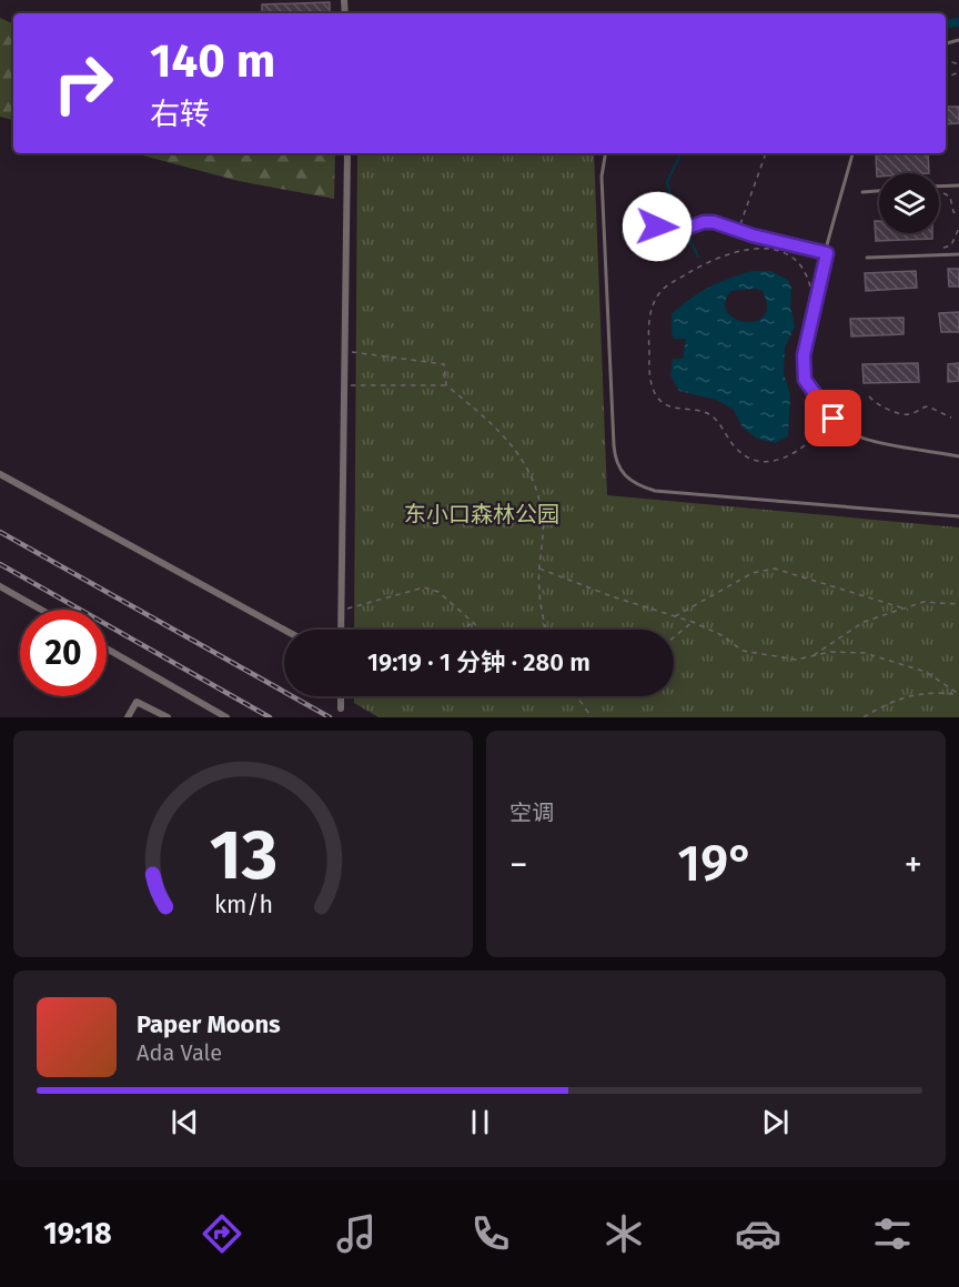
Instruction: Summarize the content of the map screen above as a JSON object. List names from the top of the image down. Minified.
{"parks":["东小口森林公园"],"page":{"turn":["140 m","右转"],"limit":"20","trip":"19:19 · 1 分钟 · 280 m","tile":"空调","heat":["−","19°","+"],"song":["Paper Moons","Ada Vale"],"tabs":"19:18","gauge":["13","km/h"]}}
